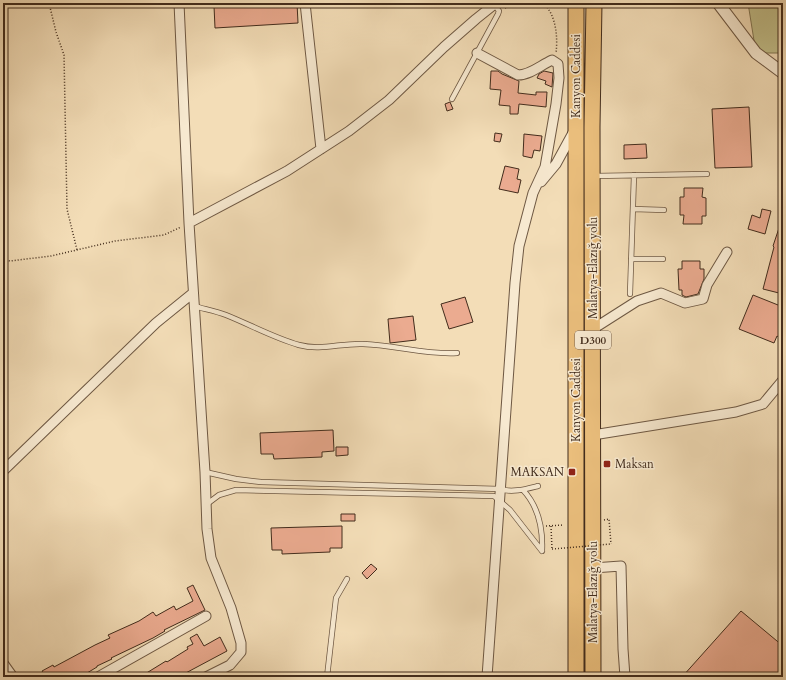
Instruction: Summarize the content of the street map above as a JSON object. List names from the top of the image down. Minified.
{"streets":{"highway":["Kanyon Caddesi","Malatya-Elazığ yolu","D300"]},"places":{"transit":["Maksan","MAKSAN"]}}
